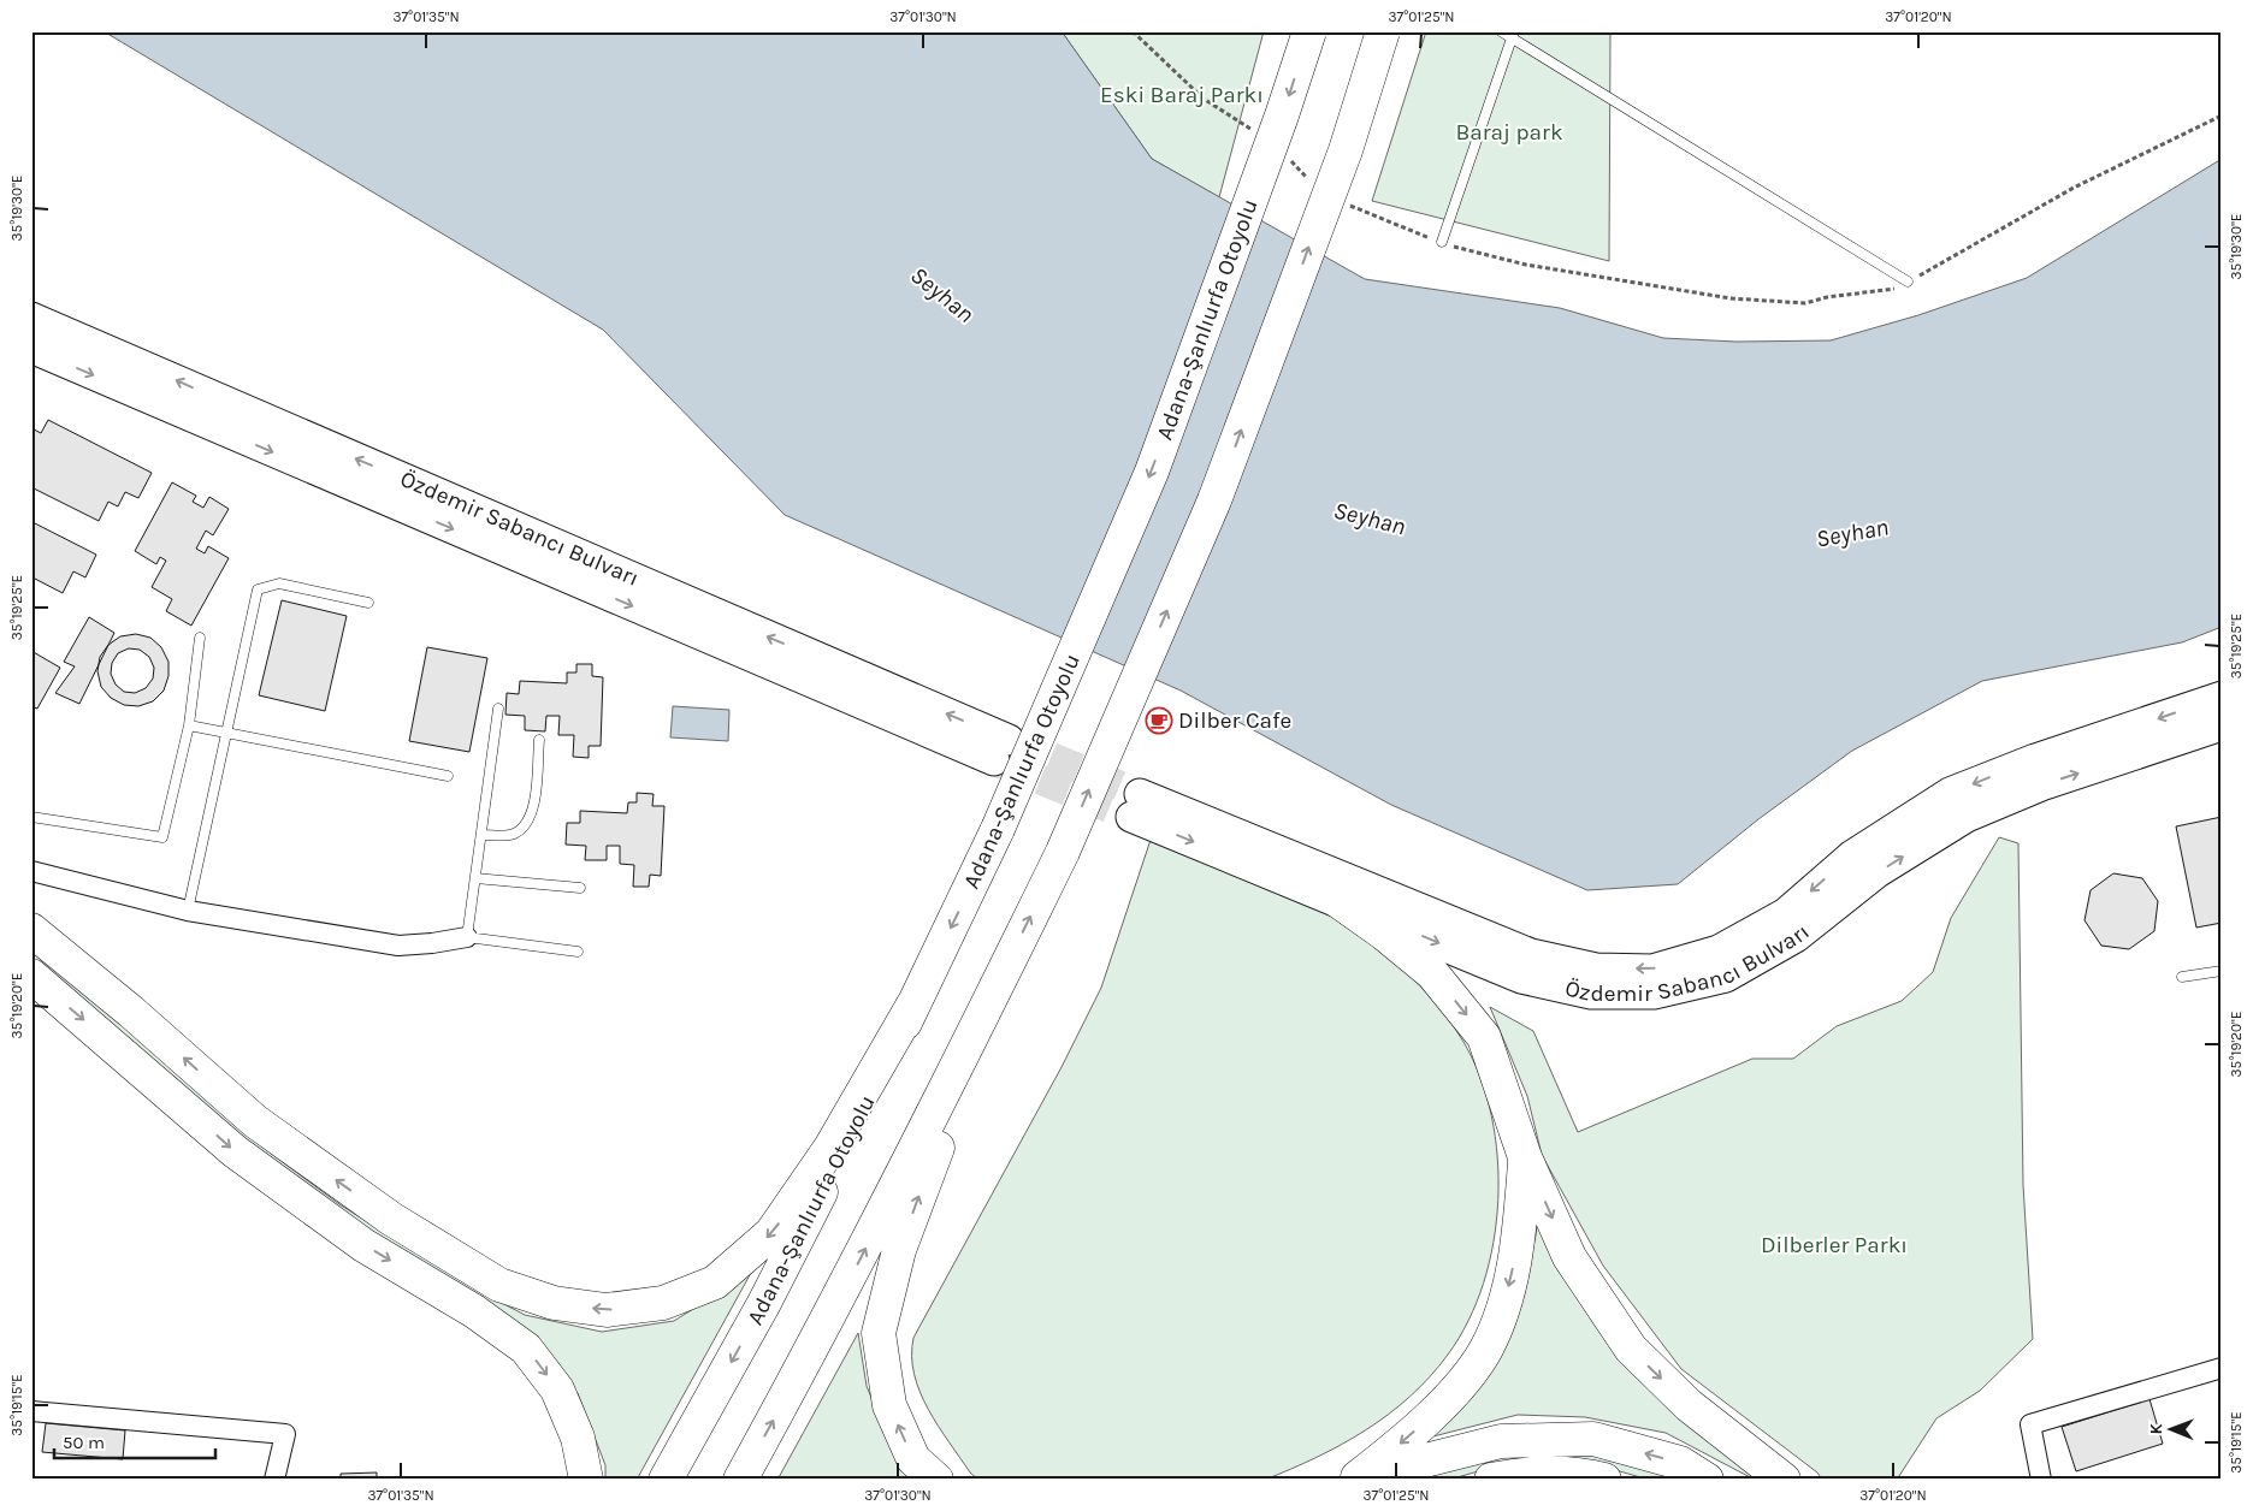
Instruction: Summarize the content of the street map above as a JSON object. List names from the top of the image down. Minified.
{"streets":{"highway":["Adana-Şanlıurfa Otoyolu"],"main road":["Özdemir Sabancı Bulvarı"]},"water":["Seyhan"],"parks":["Eski Baraj Parkı","Baraj park","Dilberler Parkı"],"places":{"cafe":["Dilber Cafe"]},"scale_bar":"50 m","north":"left","coordinates":["37°01'35\"N","37°01'30\"N","37°01'25\"N","37°01'20\"N","35°19'30\"E","35°19'25\"E","35°19'20\"E","35°19'15\"E"]}
